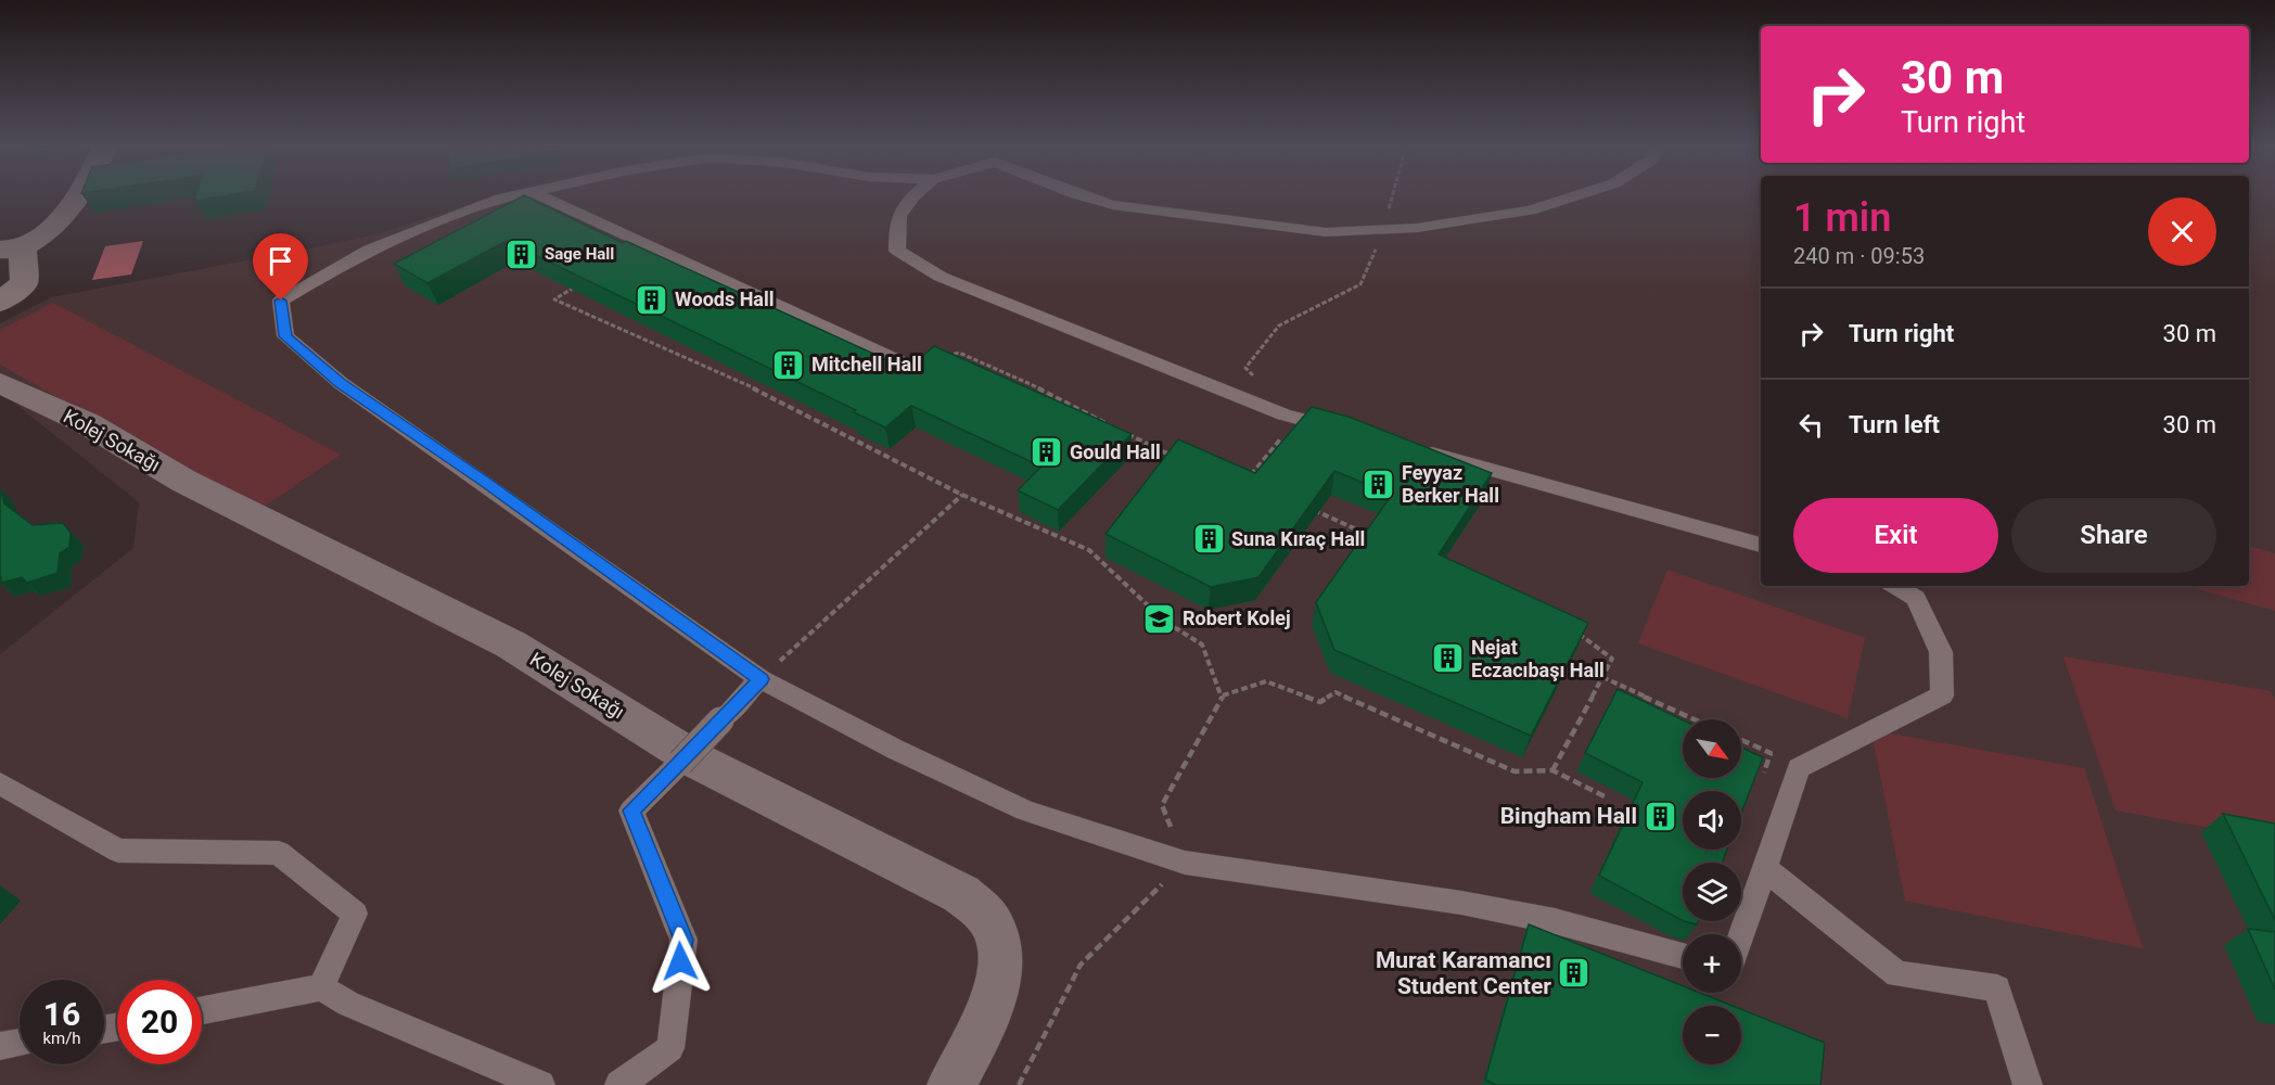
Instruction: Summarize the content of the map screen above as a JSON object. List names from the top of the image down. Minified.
{"streets":{"street":["Kolej Sokağı"]},"places":{"building":["Sage Hall","Woods Hall","Mitchell Hall","Gould Hall","Feyyaz Berker Hall","Suna Kıraç Hall","Nejat Eczacıbaşı Hall","Bingham Hall","Murat Karamancı Student Center"],"school or university":["Robert Kolej"]},"north":"bottom right","page":{"turn":["30 m","Turn right"],"heading":["1 min","240 m · 09:53"],"list":[{"name":"Turn right","value":"30 m"},{"name":"Turn left","value":"30 m"}],"buttons":["Exit","Share"],"map_buttons":["+","−"],"speed":"16 km/h","limit":"20"}}
